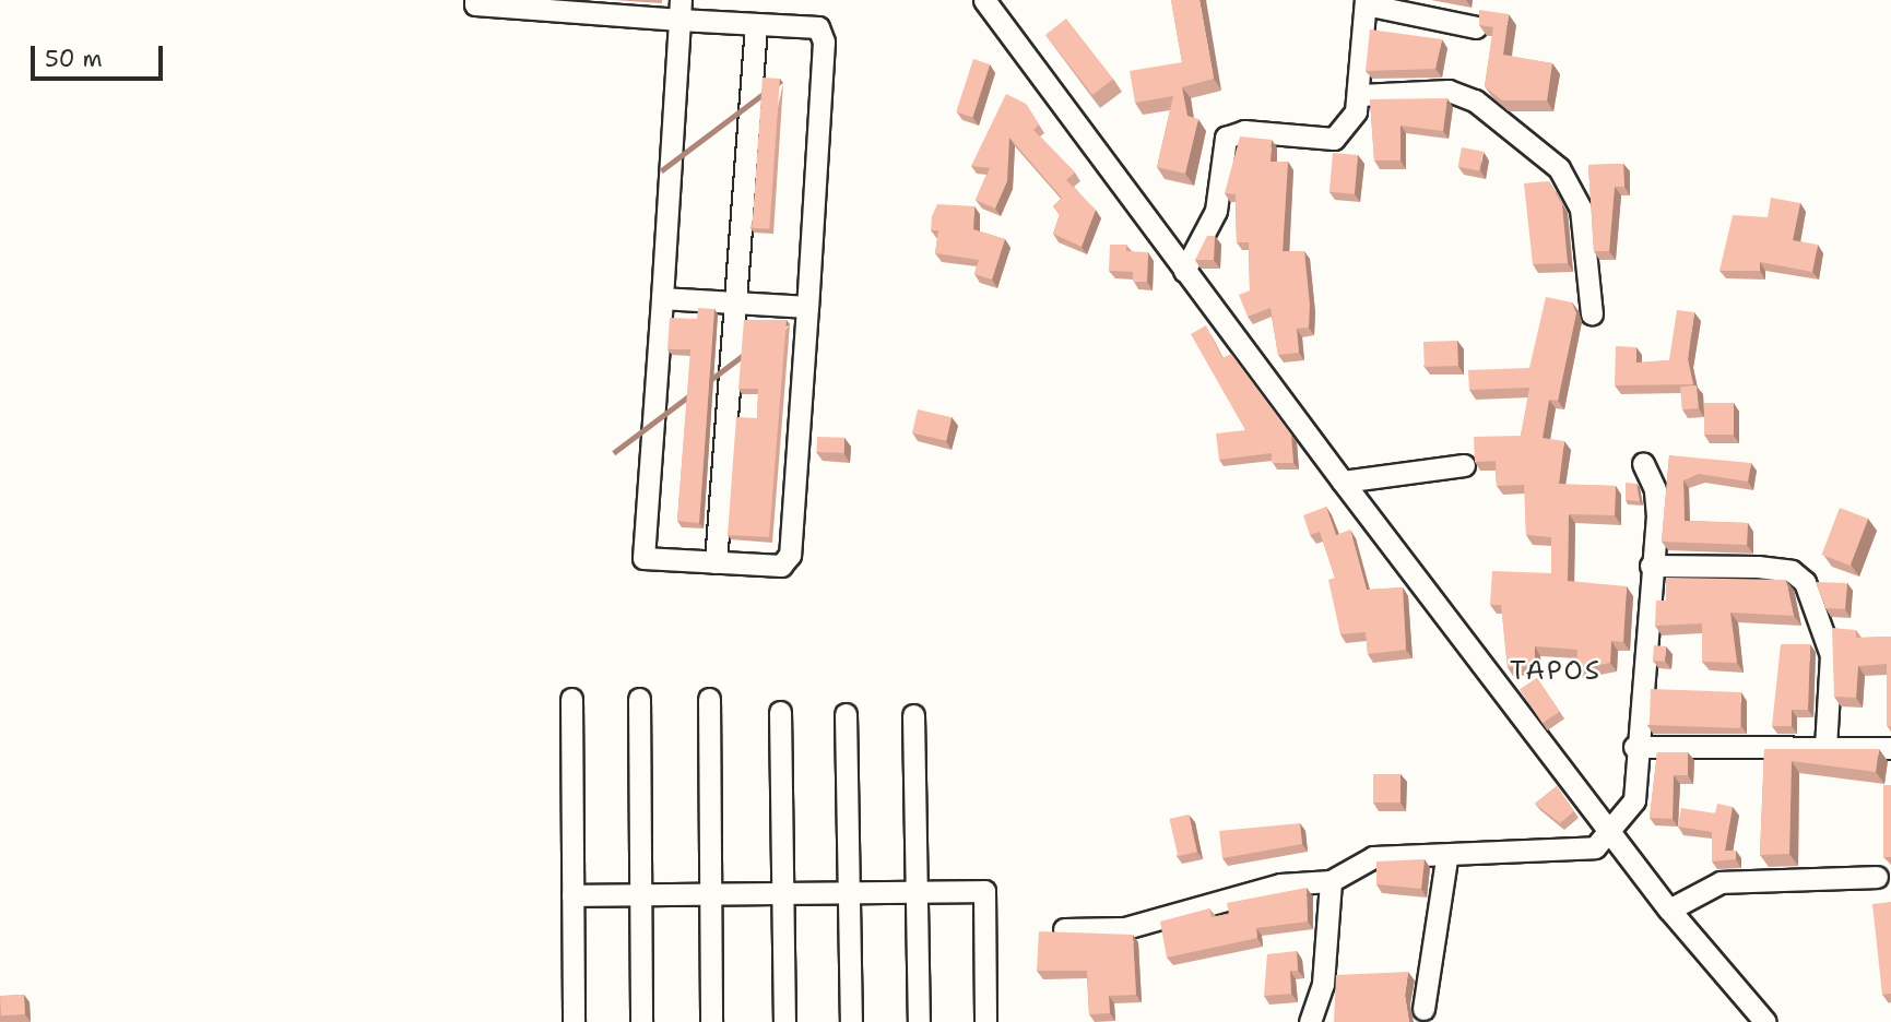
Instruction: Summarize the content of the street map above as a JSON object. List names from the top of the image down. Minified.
{"districts":["TAPOS"],"scale_bar":"50 m"}
